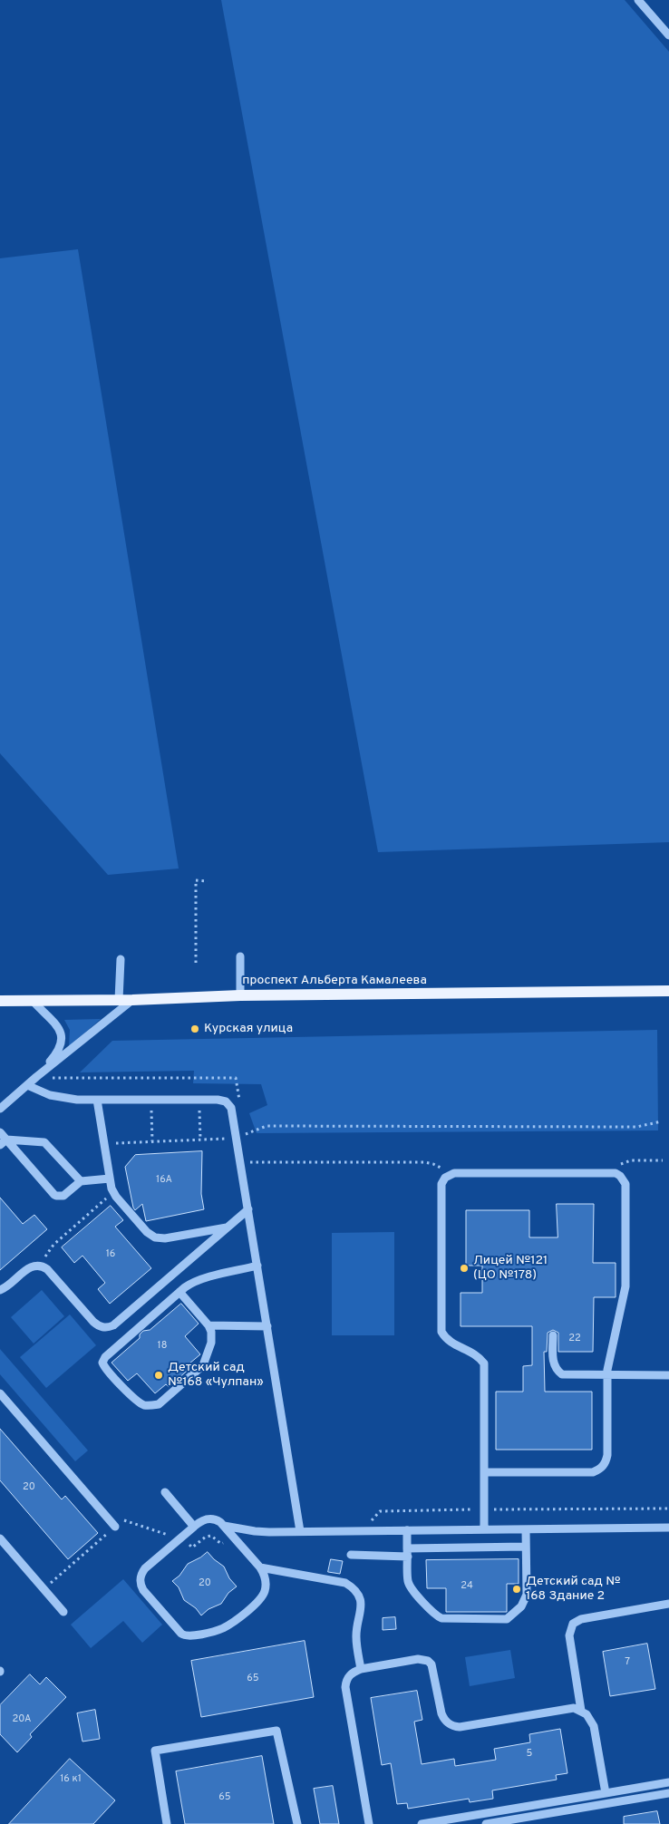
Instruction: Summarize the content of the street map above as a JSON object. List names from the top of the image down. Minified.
{"streets":{"main road":["проспект Альберта Камалеева"]},"places":["Курская улица","Лицей №121 (ЦО №178)","Детский сад №168 «Чулпан»","Детский сад № 168 Здание 2"],"house_numbers":["16А","16","22","18","20","20","24","7","65","20А","5","16 к1","65"]}
